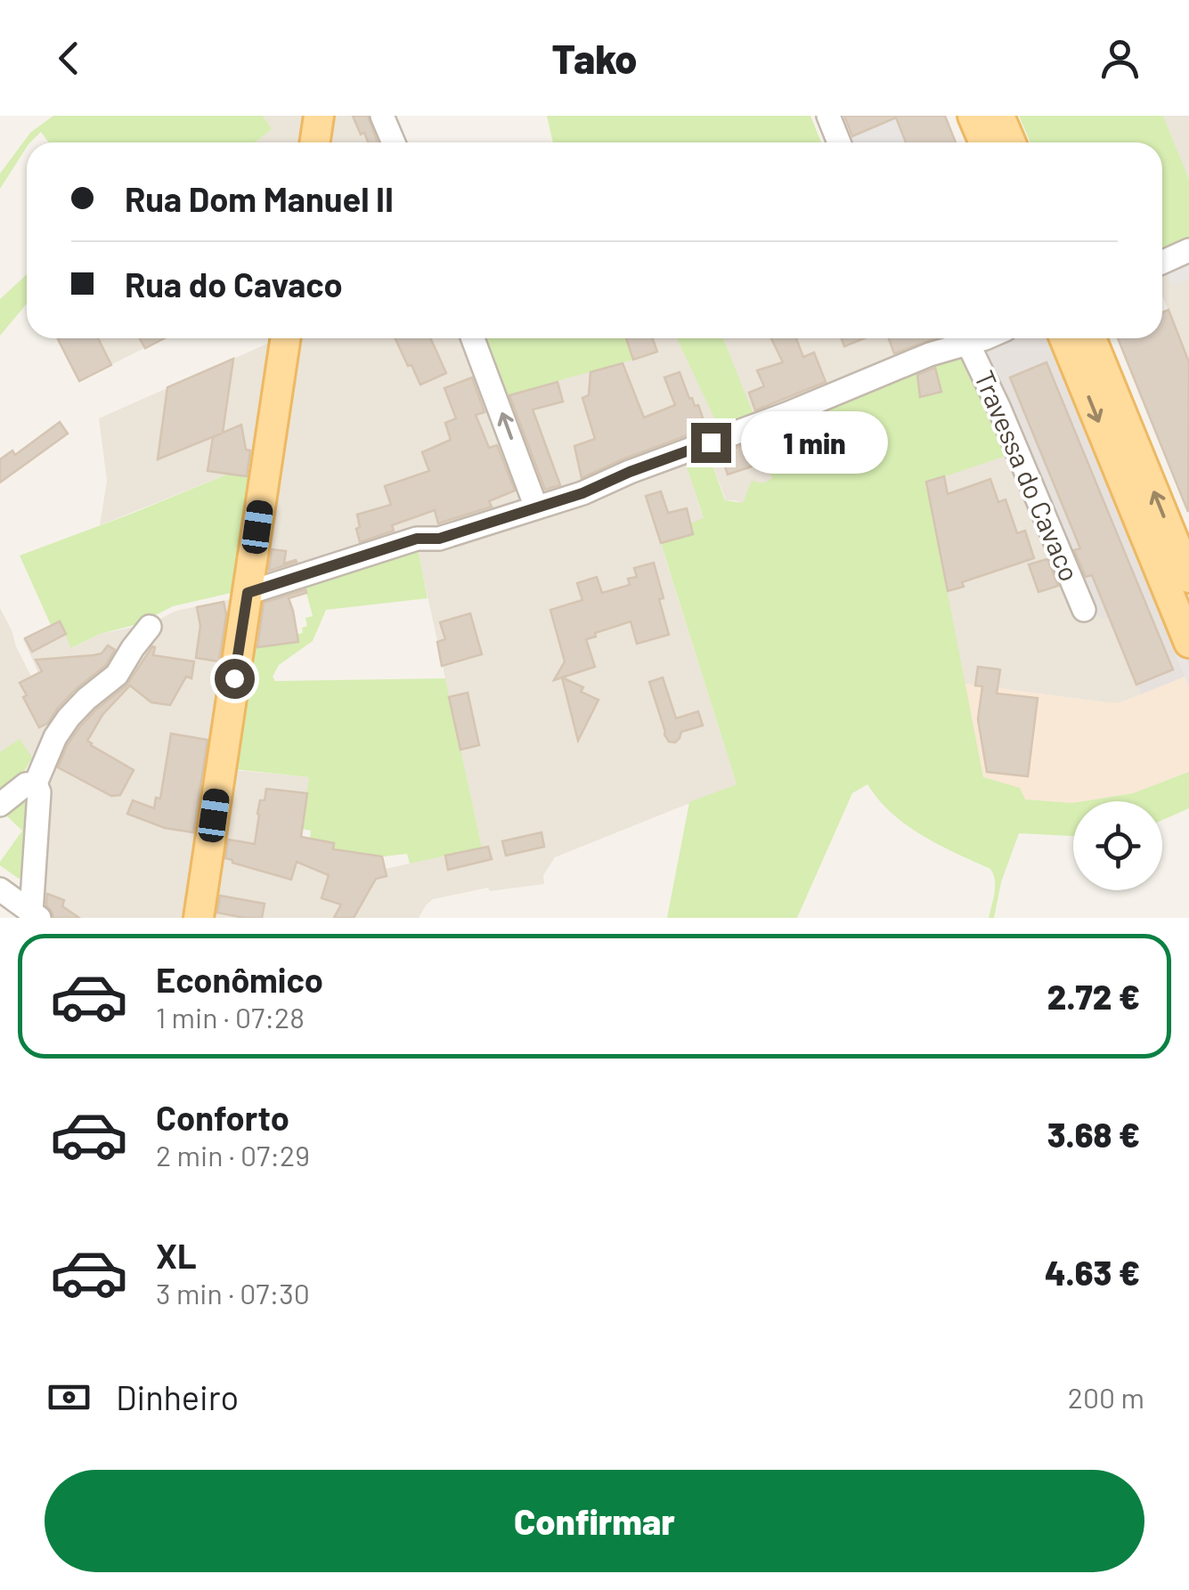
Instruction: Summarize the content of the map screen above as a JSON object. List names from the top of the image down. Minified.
{"streets":{"street":["Travessa do Cavaco"]},"page":{"header":"Tako","banner":["Rua Dom Manuel II","Rua do Cavaco"],"bubble":"1 min","list":[{"name":"Econômico","note":"1 min · 07:28","value":"2.72 €"},{"name":"Conforto","note":"2 min · 07:29","value":"3.68 €"},{"name":"XL","note":"3 min · 07:30","value":"4.63 €"}],"pay":["Dinheiro","200 m"],"buttons":"Confirmar"}}
